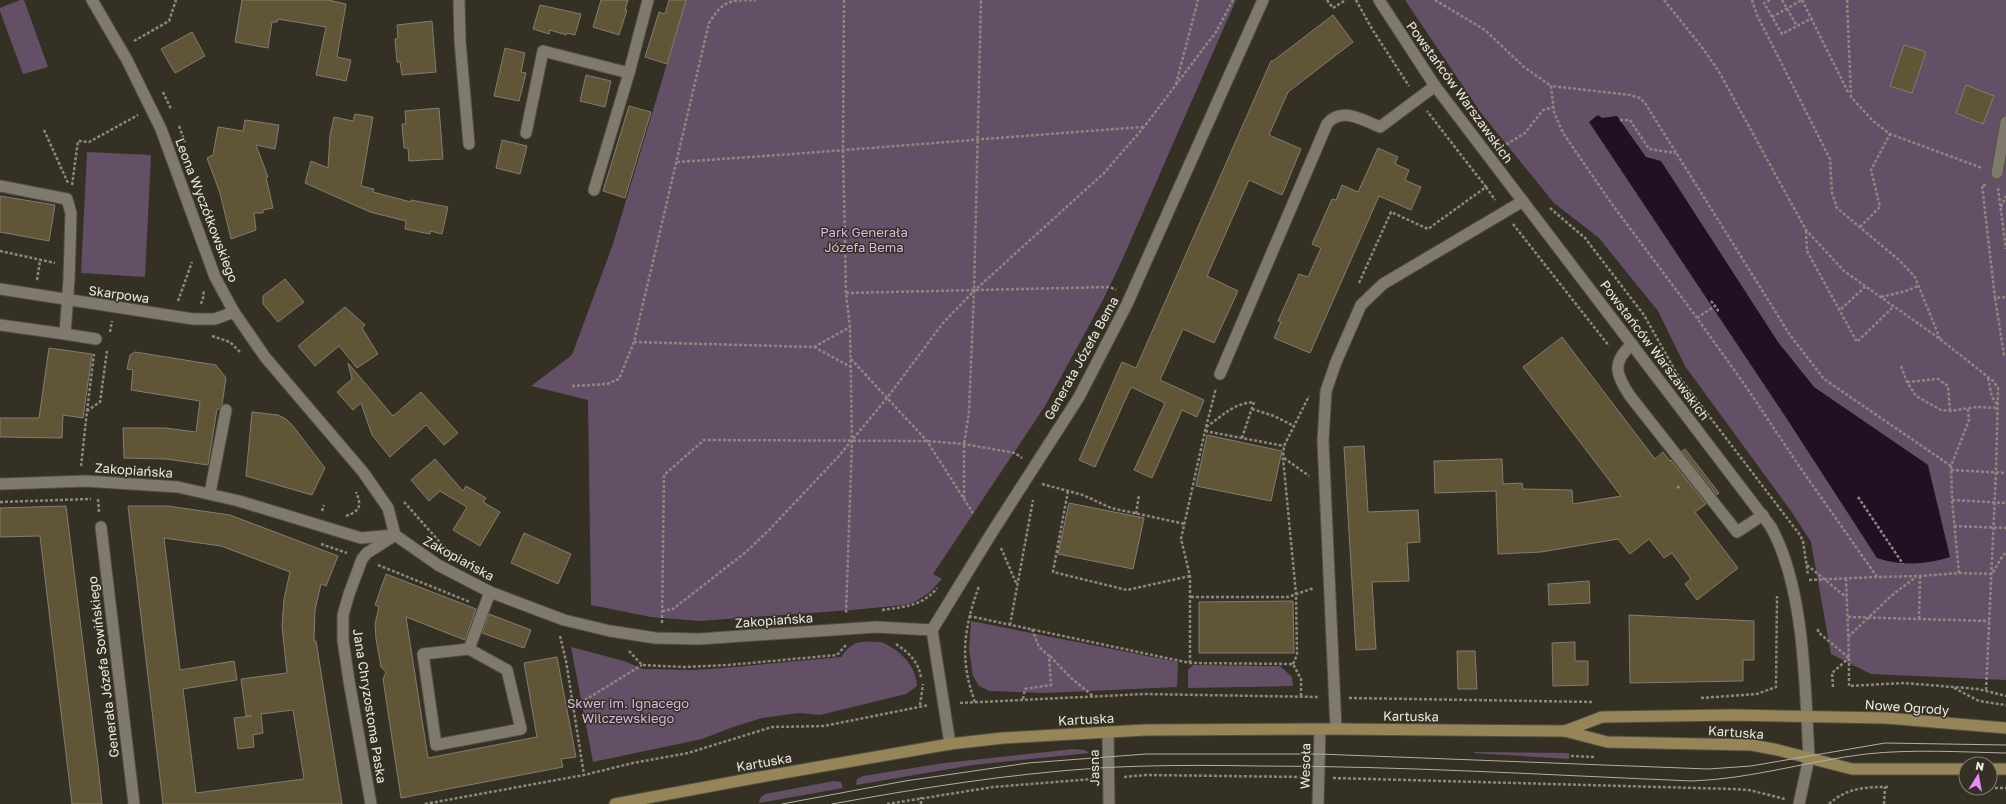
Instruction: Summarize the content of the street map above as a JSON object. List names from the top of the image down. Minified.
{"streets":{"main road":["Nowe Ogrody","Kartuska"],"street":["Powstańców Warszawskich","Leona Wyczółkowskiego","Skarpowa","Generała Józefa Bema","Zakopiańska","Generała Józefa Sowińskiego","Jana Chryzostoma Paska","Wesoła","Jasna"]},"crossings":[["Powstańców Warszawskich","Nowe Ogrody"],["Powstańców Warszawskich","Kartuska"],["Leona Wyczółkowskiego","Skarpowa"],["Leona Wyczółkowskiego","Zakopiańska"],["Leona Wyczółkowskiego","Jana Chryzostoma Paska"],["Generała Józefa Bema","Zakopiańska"],["Zakopiańska","Jana Chryzostoma Paska"],["Nowe Ogrody","Kartuska"],["Kartuska","Wesoła"],["Kartuska","Jasna"]],"parks":["Park Generała Józefa Bema","Skwer im. Ignacego Wilczewskiego"],"north":"top"}
